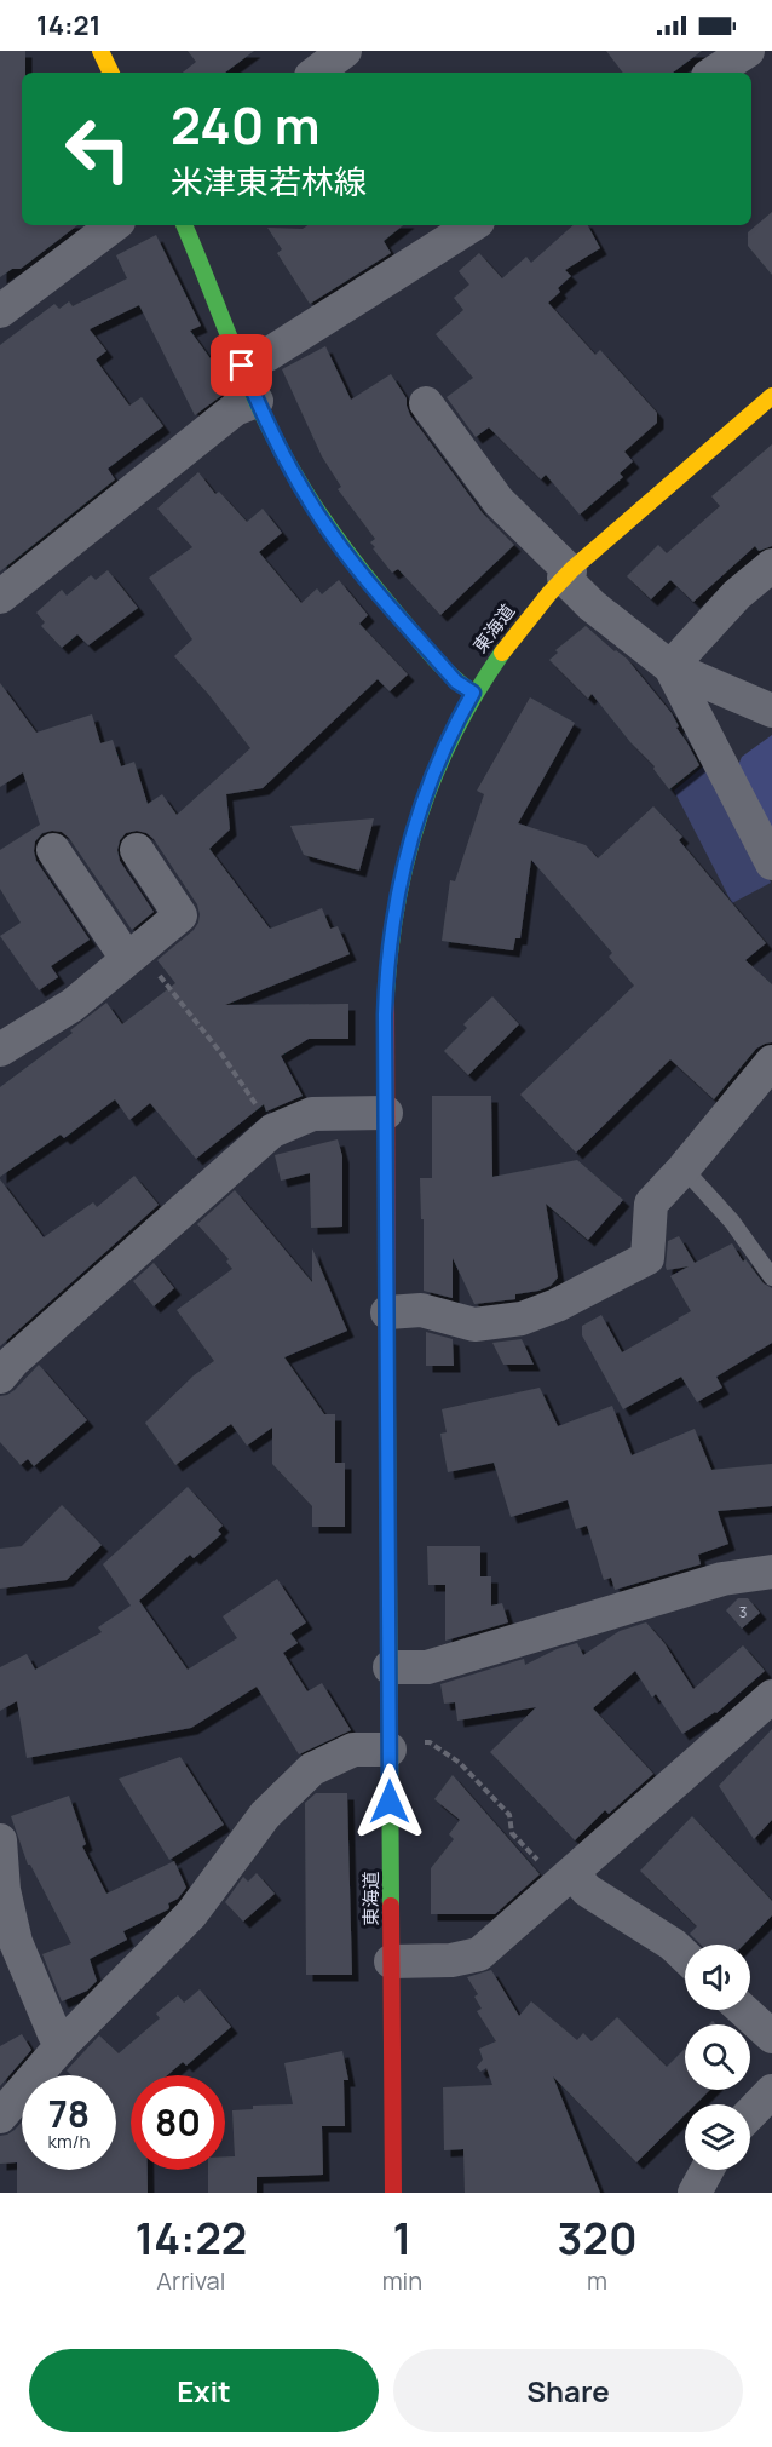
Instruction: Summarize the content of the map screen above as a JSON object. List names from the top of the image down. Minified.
{"streets":{"main road":["東海道"]},"house_numbers":["3"],"page":{"status":"14:21","turn":["240 m","米津東若林線"],"speed":"78 km/h","limit":"80","eta":["14:22","Arrival","1","min","320","m"],"buttons":["Exit","Share"]}}
